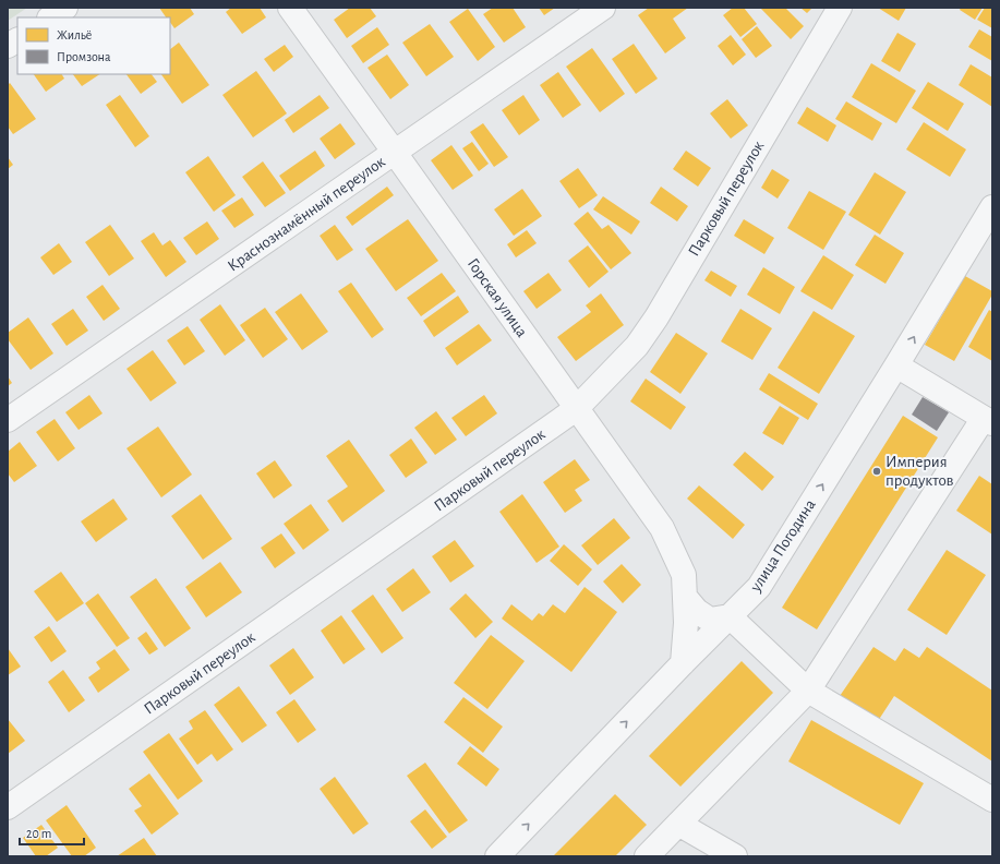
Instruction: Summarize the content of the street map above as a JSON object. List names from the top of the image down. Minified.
{"streets":{"street":["Парковый переулок","Краснознамённый переулок","Горская улица","улица Погодина"]},"crossings":[["Парковый переулок","Горская улица"],["Краснознамённый переулок","Горская улица"],["Горская улица","улица Погодина"]],"places":["Империя продуктов"],"legend":["Жильё","Промзона"],"scale_bar":"20 m"}
